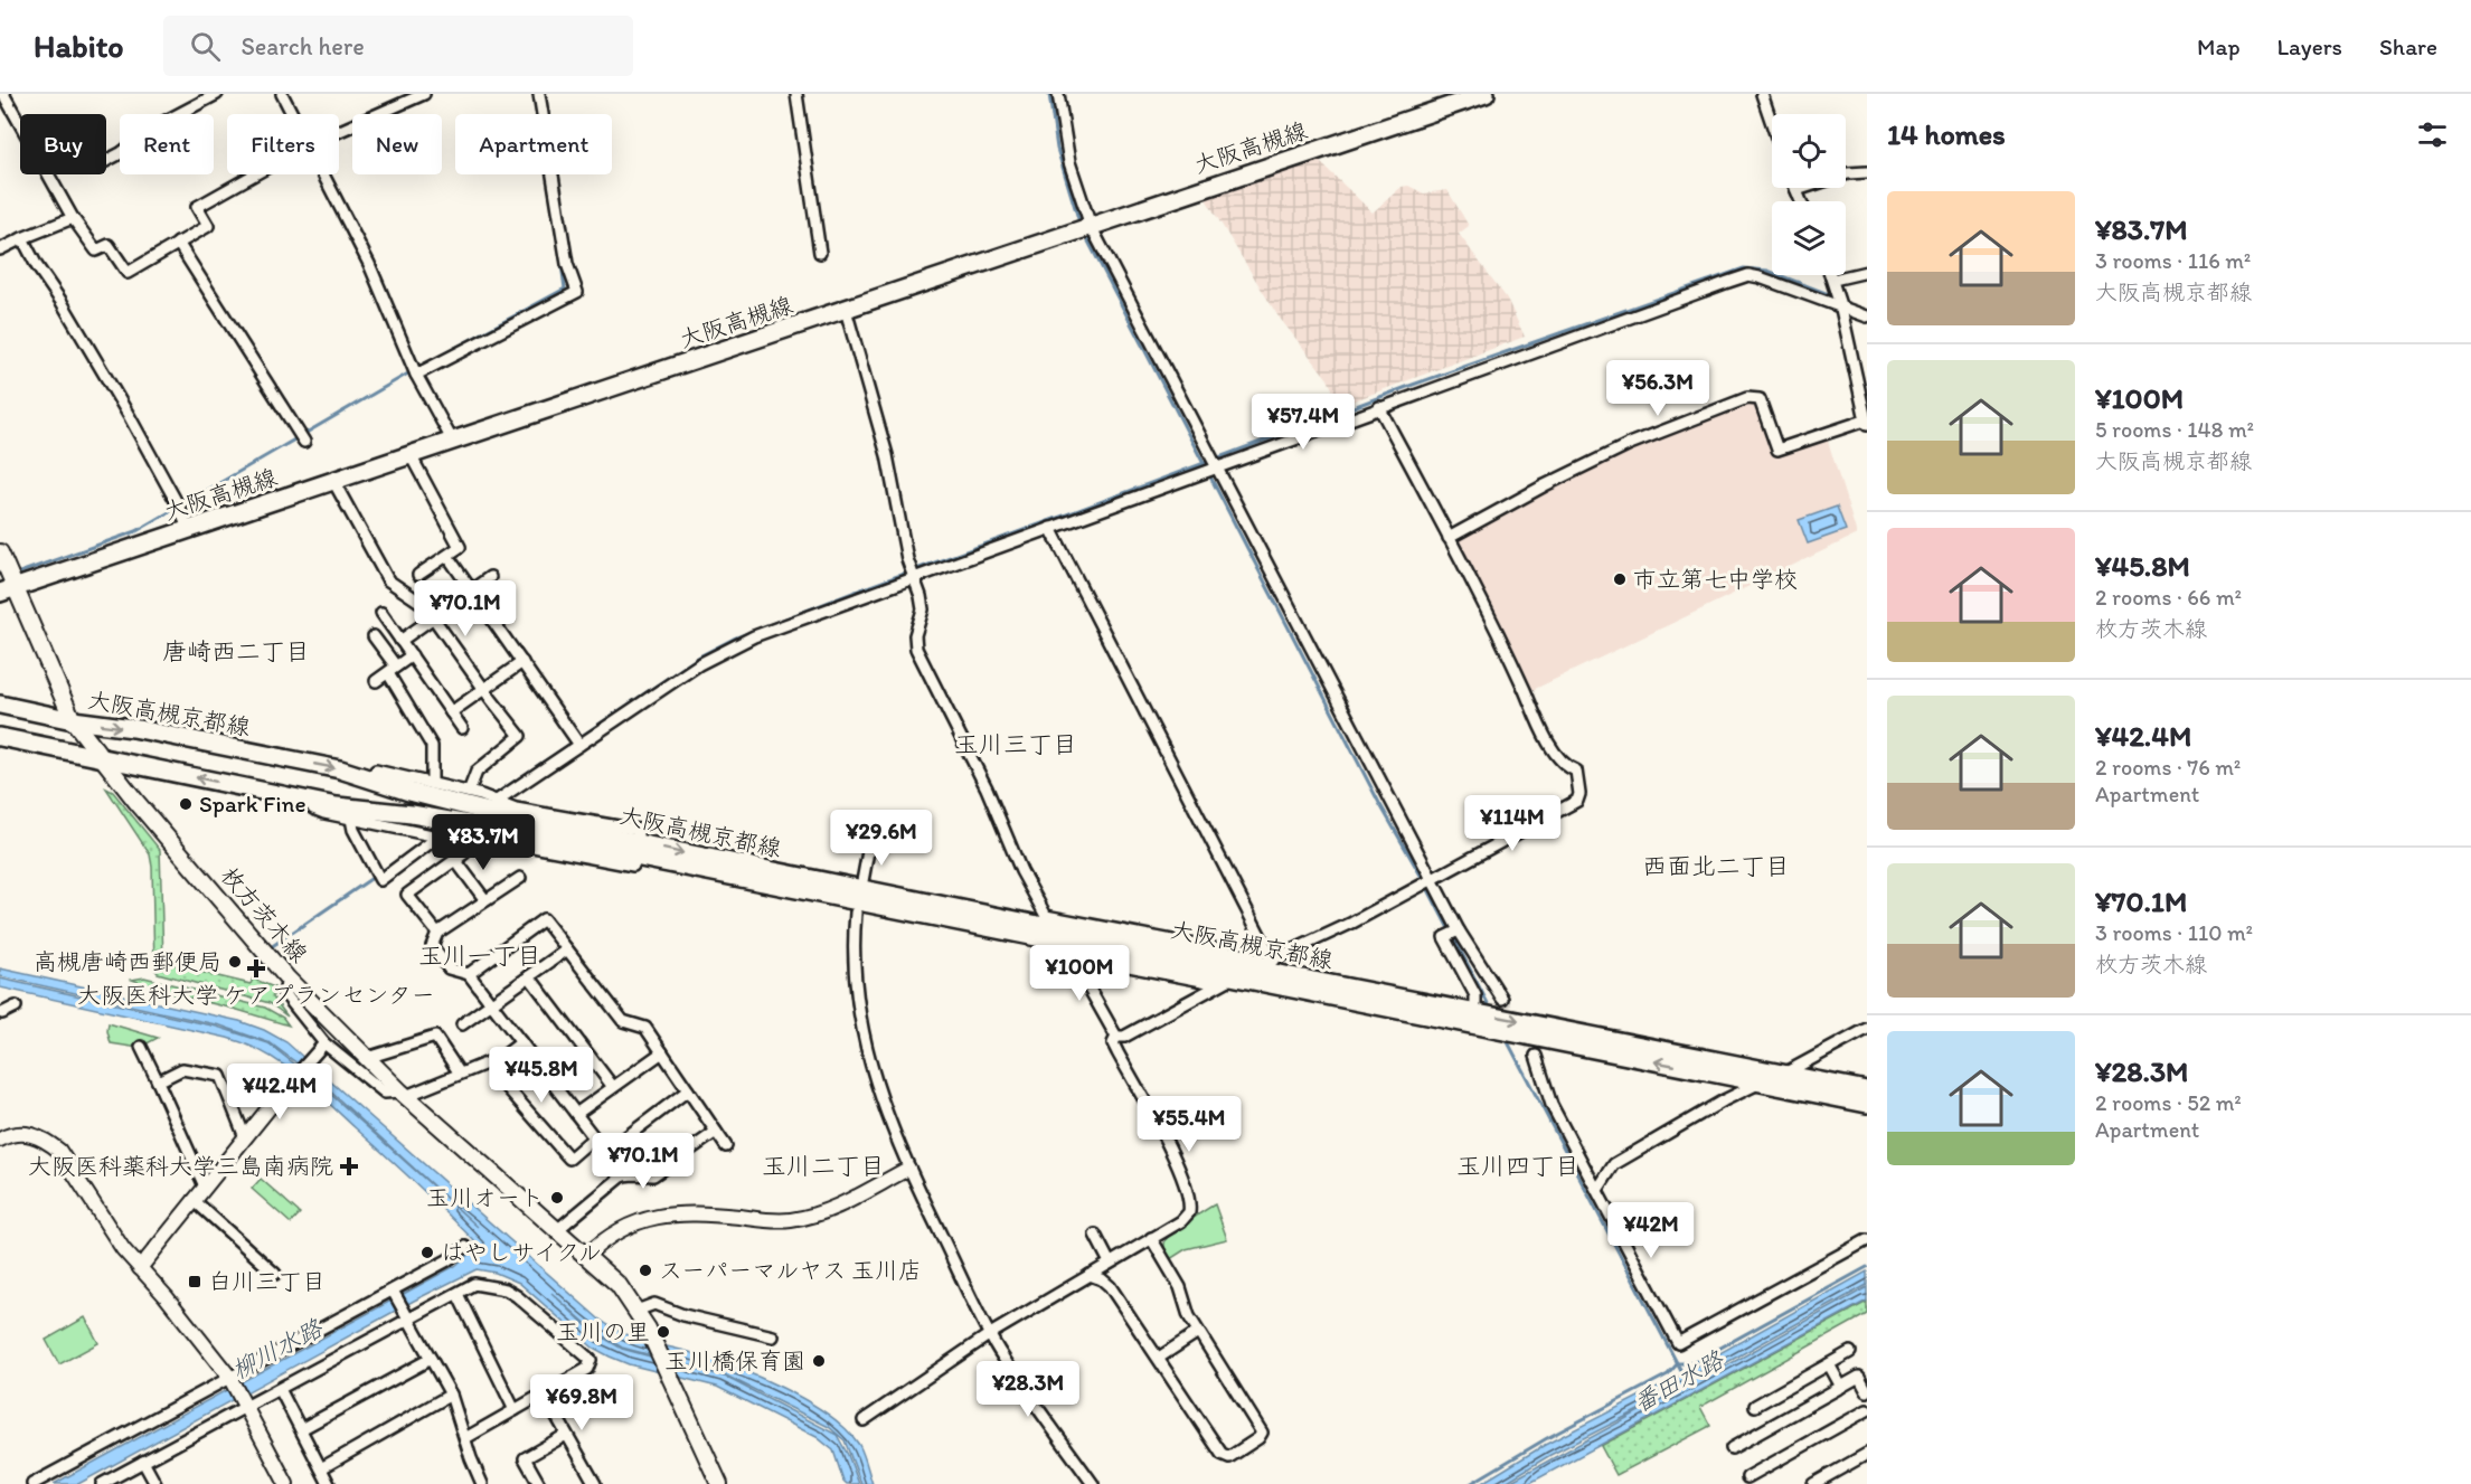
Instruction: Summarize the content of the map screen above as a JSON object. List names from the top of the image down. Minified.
{"streets":{"main road":["大阪高槻線","大阪高槻京都線","枚方茨木線"]},"crossings":[["大阪高槻線","枚方茨木線"],["大阪高槻京都線","枚方茨木線"]],"districts":["唐崎西二丁目","玉川三丁目","西面北二丁目","玉川一丁目","玉川二丁目","玉川四丁目"],"water":["柳川水路","番田水路"],"places":{"other":["市立第七中学校","Spark Fine","高槻唐崎西郵便局","玉川オート","はやしサイクル","スーパーマルヤス 玉川店","玉川の里","玉川橋保育園"],"health":["大阪医科大学 ケアプランセンター","大阪医科薬科大学三島南病院"],"transit":["白川三丁目"]},"page":{"header":"Habito","search":"Search here","nav":["Map","Layers","Share"],"heading":"14 homes","chip":["Buy","Rent","Filters","New","Apartment"],"list":[{"name":"¥83.7M","note":"3 rooms · 116 m² · 大阪高槻京都線"},{"name":"¥100M","note":"5 rooms · 148 m² · 大阪高槻京都線"},{"name":"¥45.8M","note":"2 rooms · 66 m² · 枚方茨木線"},{"name":"¥42.4M","note":"2 rooms · 76 m² · Apartment"},{"name":"¥70.1M","note":"3 rooms · 110 m² · 枚方茨木線"},{"name":"¥28.3M","note":"2 rooms · 52 m² · Apartment"}],"price":["¥56.3M","¥57.4M","¥70.1M","¥114M","¥29.6M","¥83.7M","¥100M","¥45.8M","¥42.4M","¥55.4M","¥70.1M","¥42M","¥28.3M","¥69.8M"]}}
